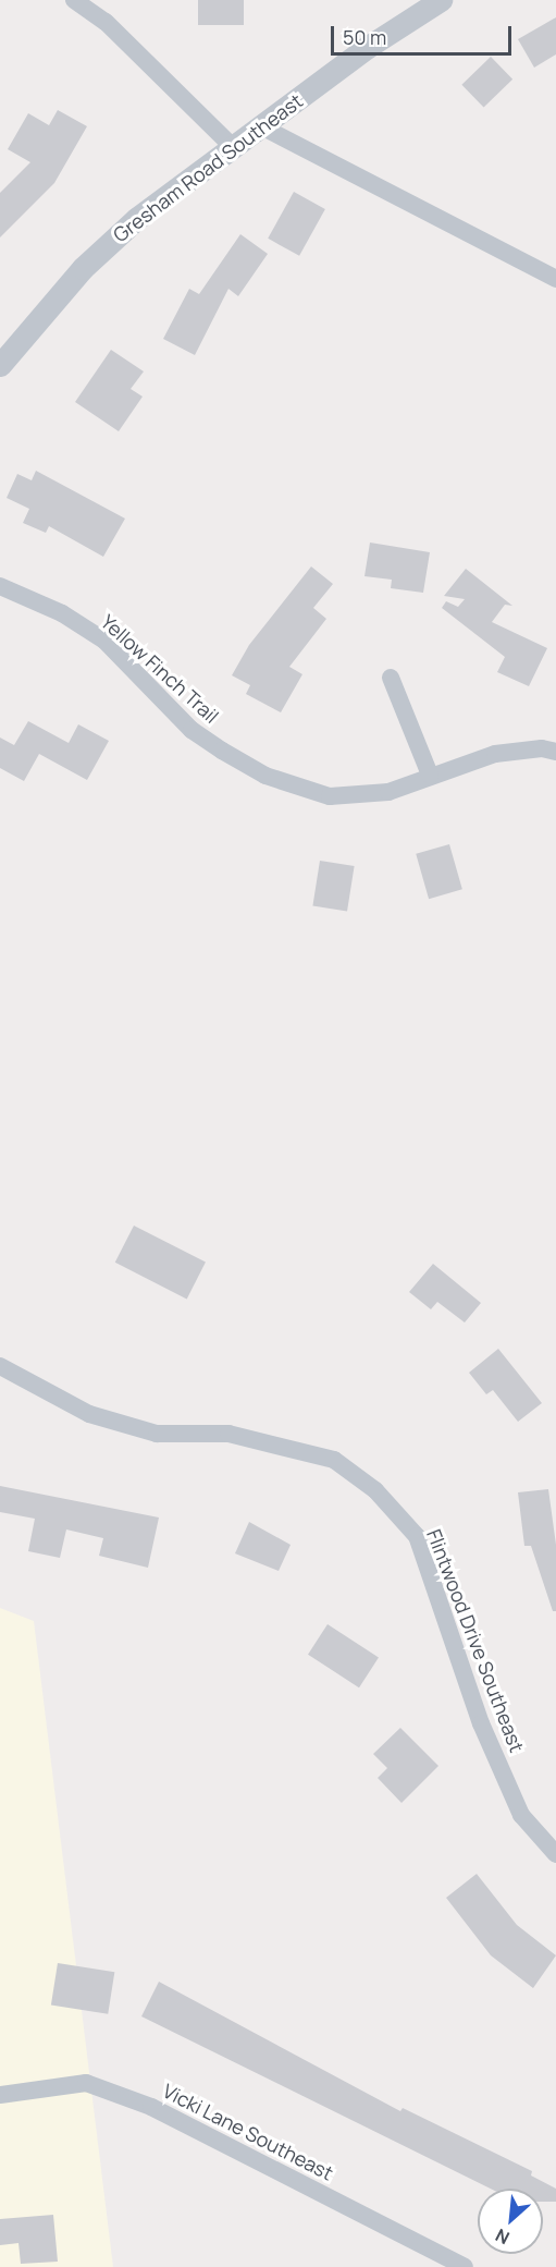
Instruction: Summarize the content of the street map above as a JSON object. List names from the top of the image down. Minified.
{"streets":{"street":["Gresham Road Southeast","Yellow Finch Trail","Flintwood Drive Southeast","Vicki Lane Southeast"]},"scale_bar":"50 m","north":"bottom left"}
